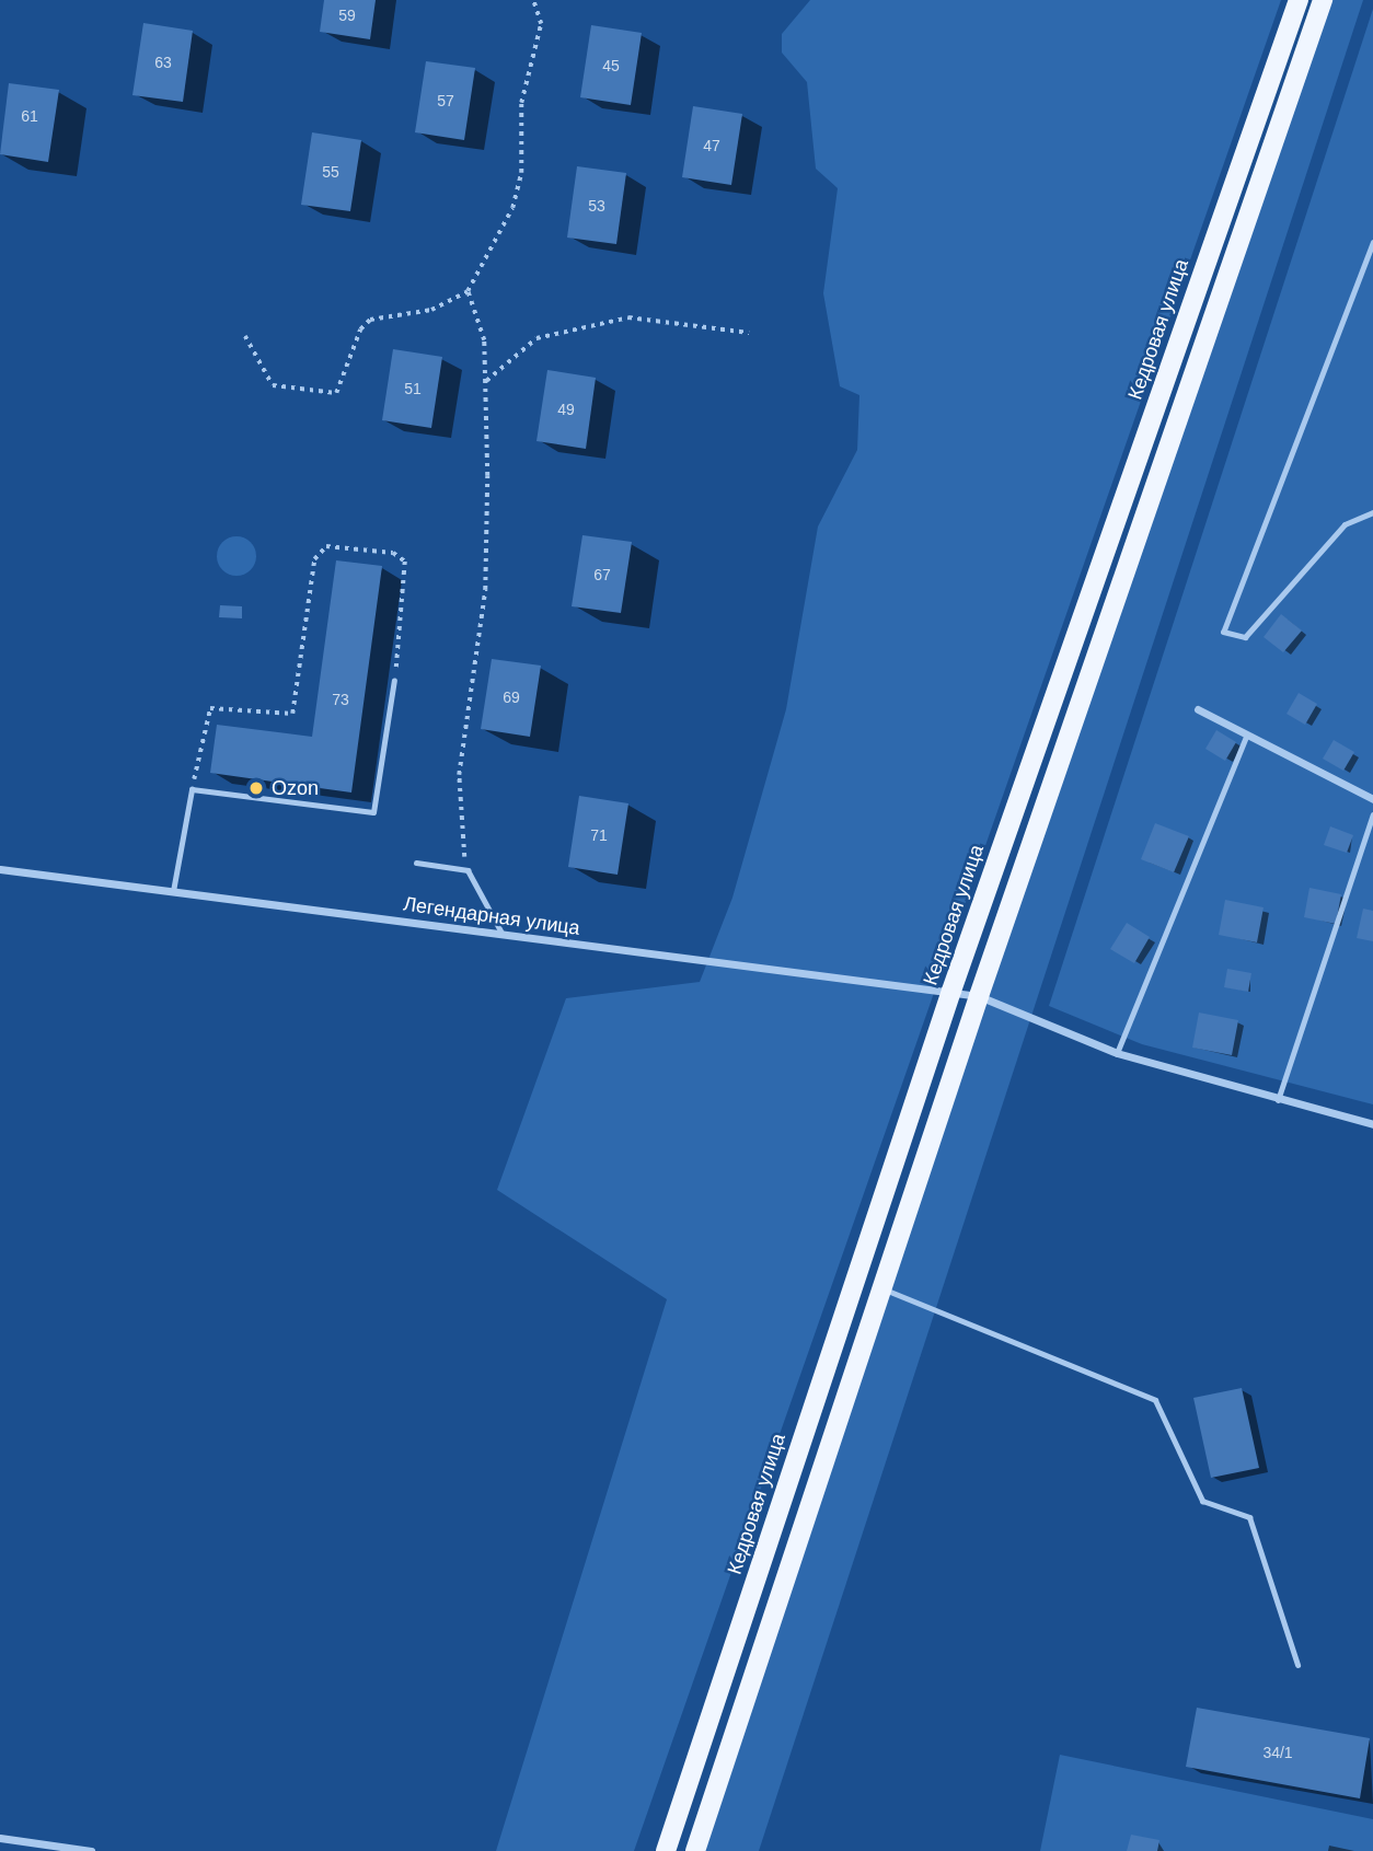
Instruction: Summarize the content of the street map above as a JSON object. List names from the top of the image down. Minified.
{"streets":{"main road":["Кедровая улица"],"street":["Легендарная улица"]},"crossings":[["Кедровая улица","Легендарная улица"]],"places":["Ozon"],"house_numbers":["59","63","45","57","61","47","55","53","51","49","67","69","73","71","34/1"]}
